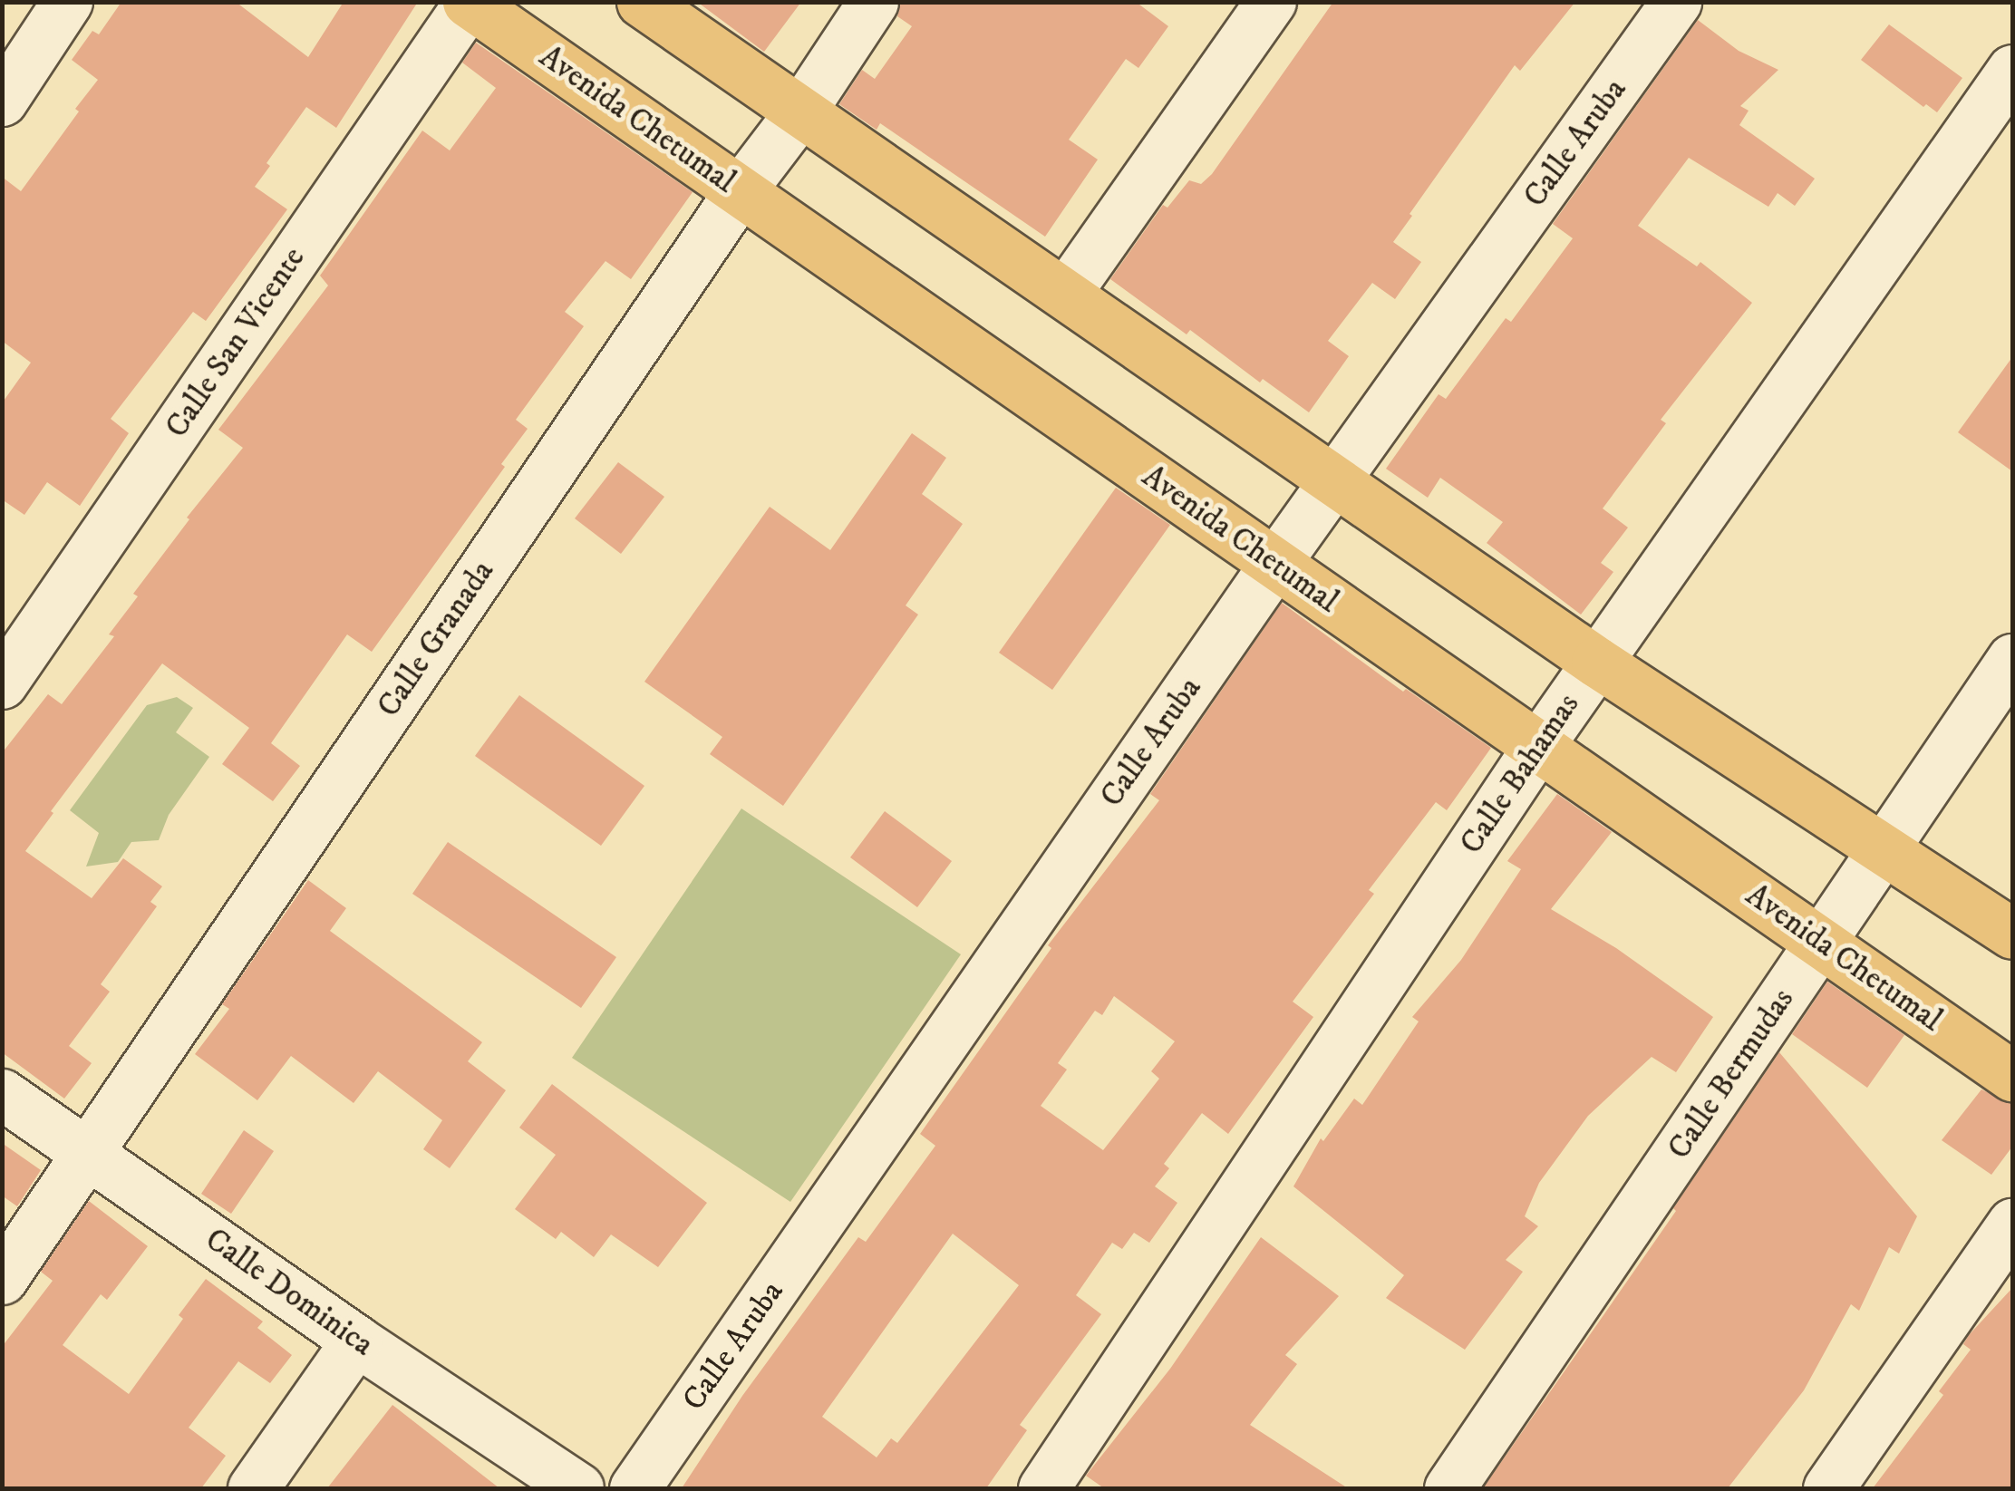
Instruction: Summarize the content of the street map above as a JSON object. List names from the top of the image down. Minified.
{"streets":{"main road":["Avenida Chetumal"],"street":["Calle Aruba","Calle San Vicente","Calle Granada","Calle Bahamas","Calle Bermudas","Calle Dominica"]},"crossings":[["Avenida Chetumal","Calle Aruba"],["Avenida Chetumal","Calle San Vicente"],["Avenida Chetumal","Calle Granada"],["Avenida Chetumal","Calle Bahamas"],["Avenida Chetumal","Calle Bermudas"],["Calle Granada","Calle Dominica"]]}
